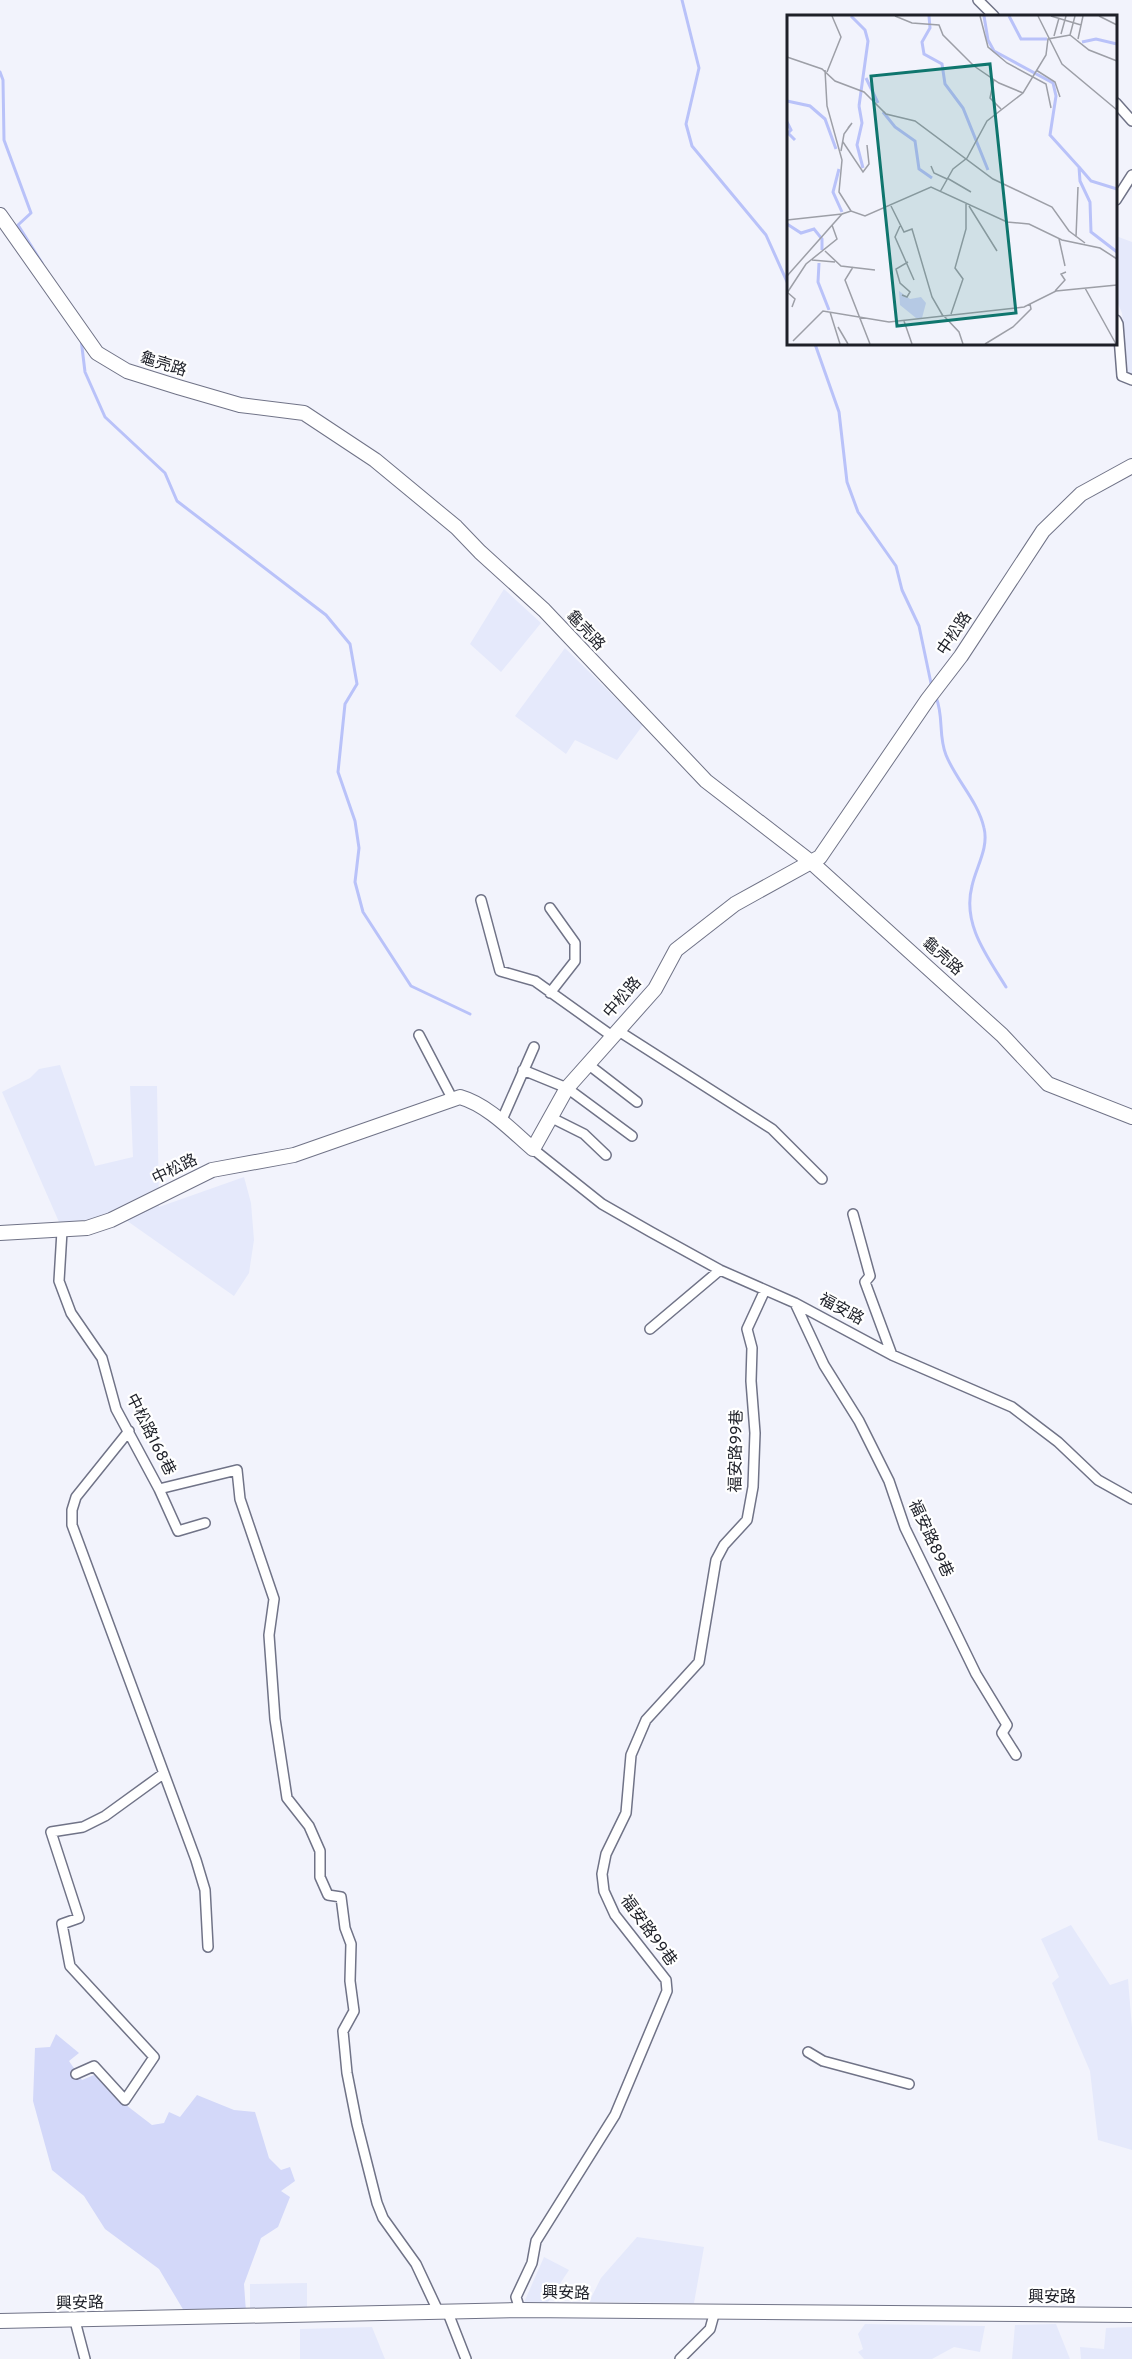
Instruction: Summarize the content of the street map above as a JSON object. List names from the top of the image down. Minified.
{"streets":{"street":["龜壳路","中松路","福安路","中松路168巷","福安路99巷","福安路89巷","興安路"]},"crossings":[["龜壳路","中松路"],["中松路","福安路"],["中松路","中松路168巷"],["福安路","福安路99巷"],["福安路","福安路89巷"],["中松路168巷","興安路"],["福安路99巷","興安路"]]}
